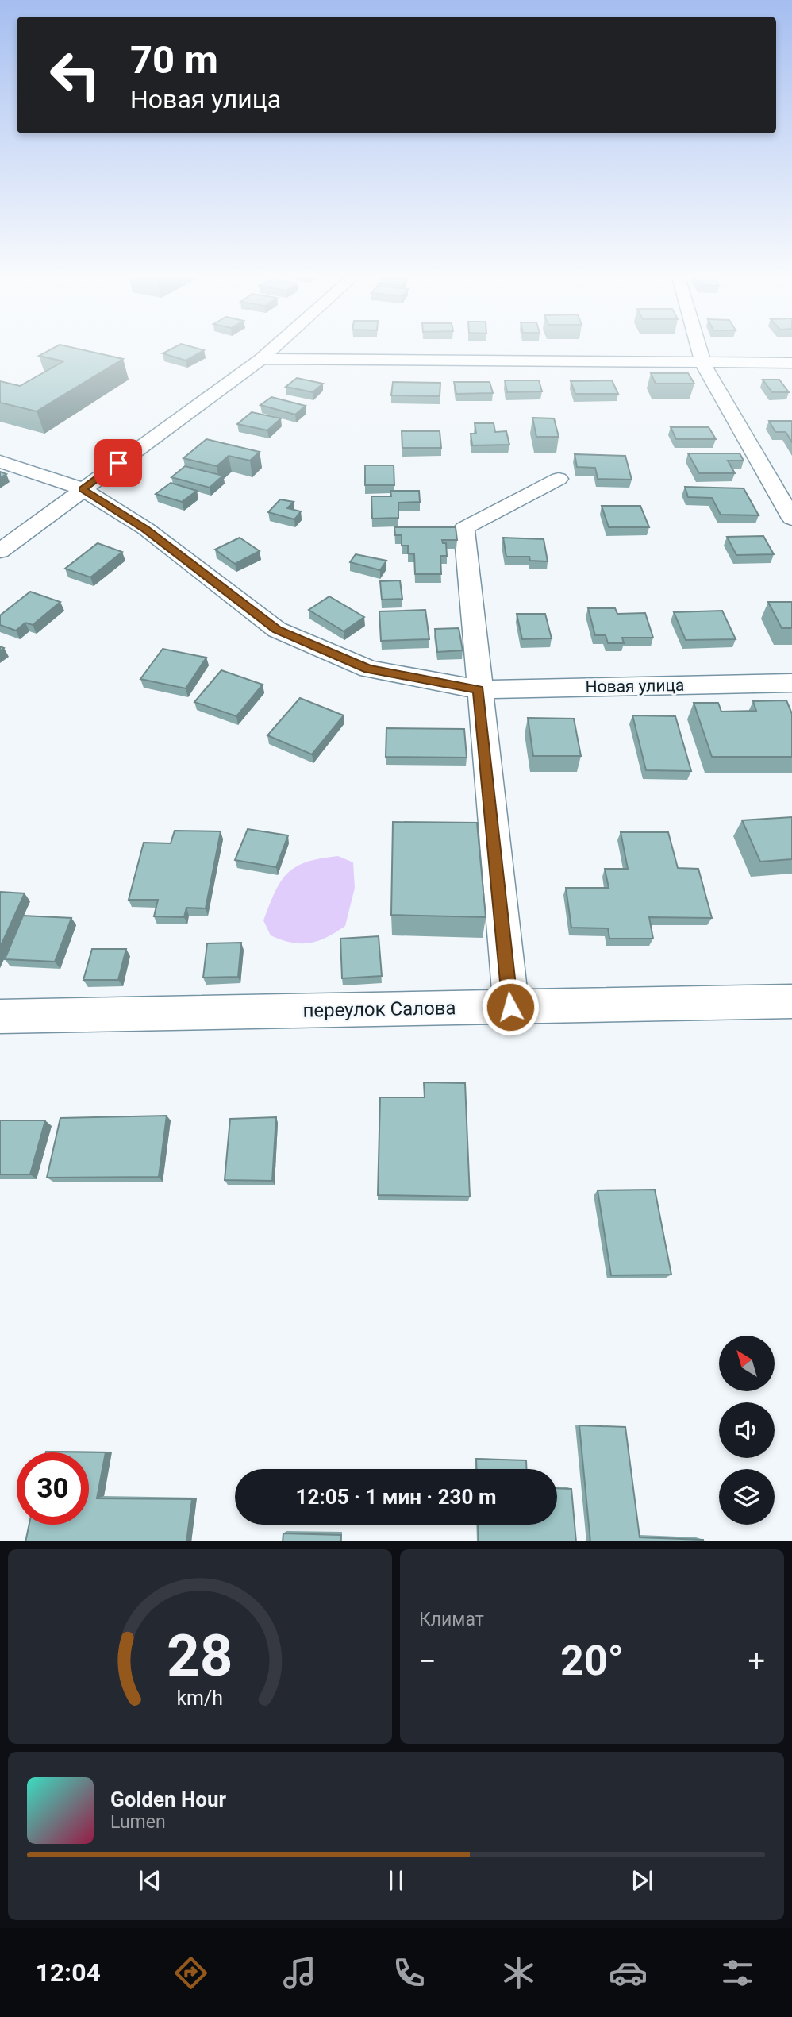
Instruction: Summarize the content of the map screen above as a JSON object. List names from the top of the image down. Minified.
{"streets":{"street":["Новая улица","переулок Салова"]},"north":"top left","page":{"turn":["70 m","Новая улица"],"limit":"30","trip":"12:05 · 1 мин · 230 m","tile":"Климат","heat":["−","20°","+"],"song":["Golden Hour","Lumen"],"tabs":"12:04","gauge":["28","km/h"]}}
